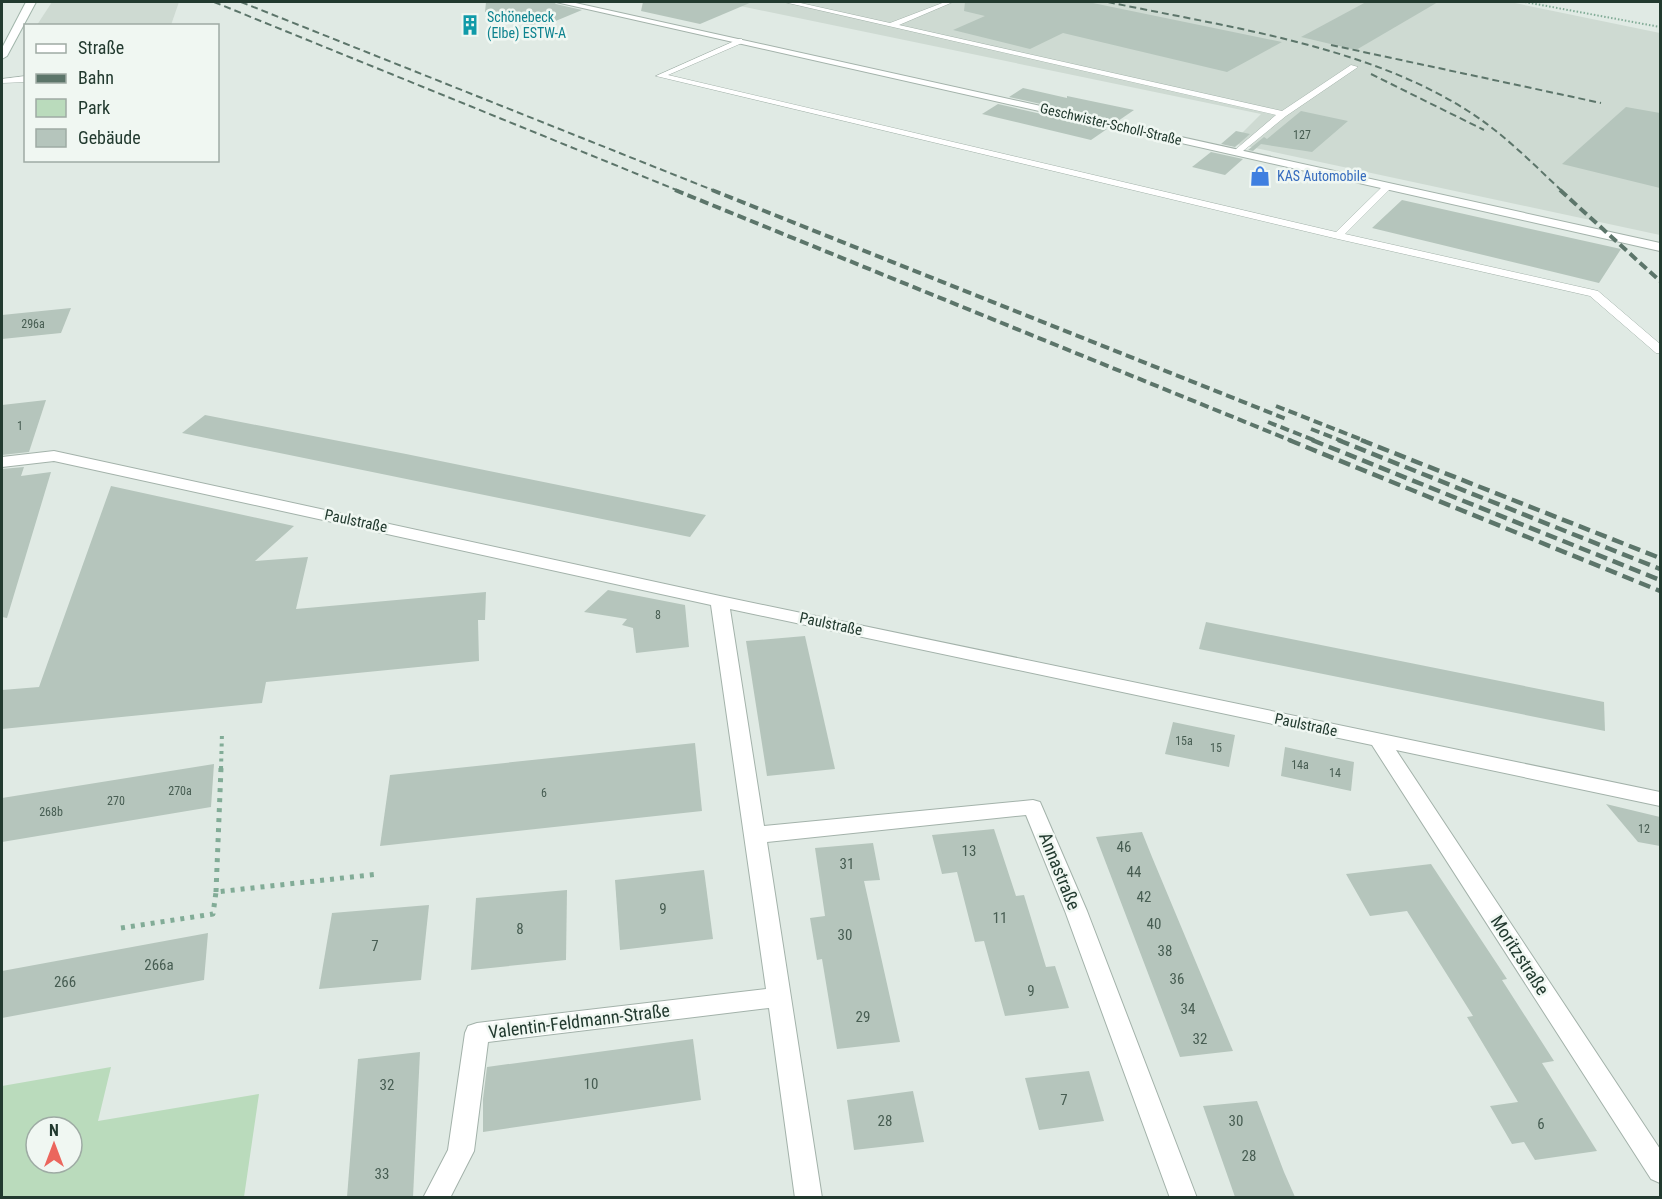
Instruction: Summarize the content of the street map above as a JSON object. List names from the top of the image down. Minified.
{"streets":{"street":["Geschwister-Scholl-Straße","Paulstraße","Annastraße","Moritzstraße","Valentin-Feldmann-Straße"]},"crossings":[["Paulstraße","Moritzstraße"]],"places":{"building":["Schönebeck (Elbe) ESTW-A"],"shop":["KAS Automobile"]},"house_numbers":["127","296a","1","8","15a","15","14a","14","270a","6","270","268b","12","46","13","31","44","42","9","11","40","8","30","7","38","266a","36","266","9","34","29","32","10","32","7","28","30","6","28","33"],"legend":["Straße","Bahn","Park","Gebäude"],"north":"top"}
